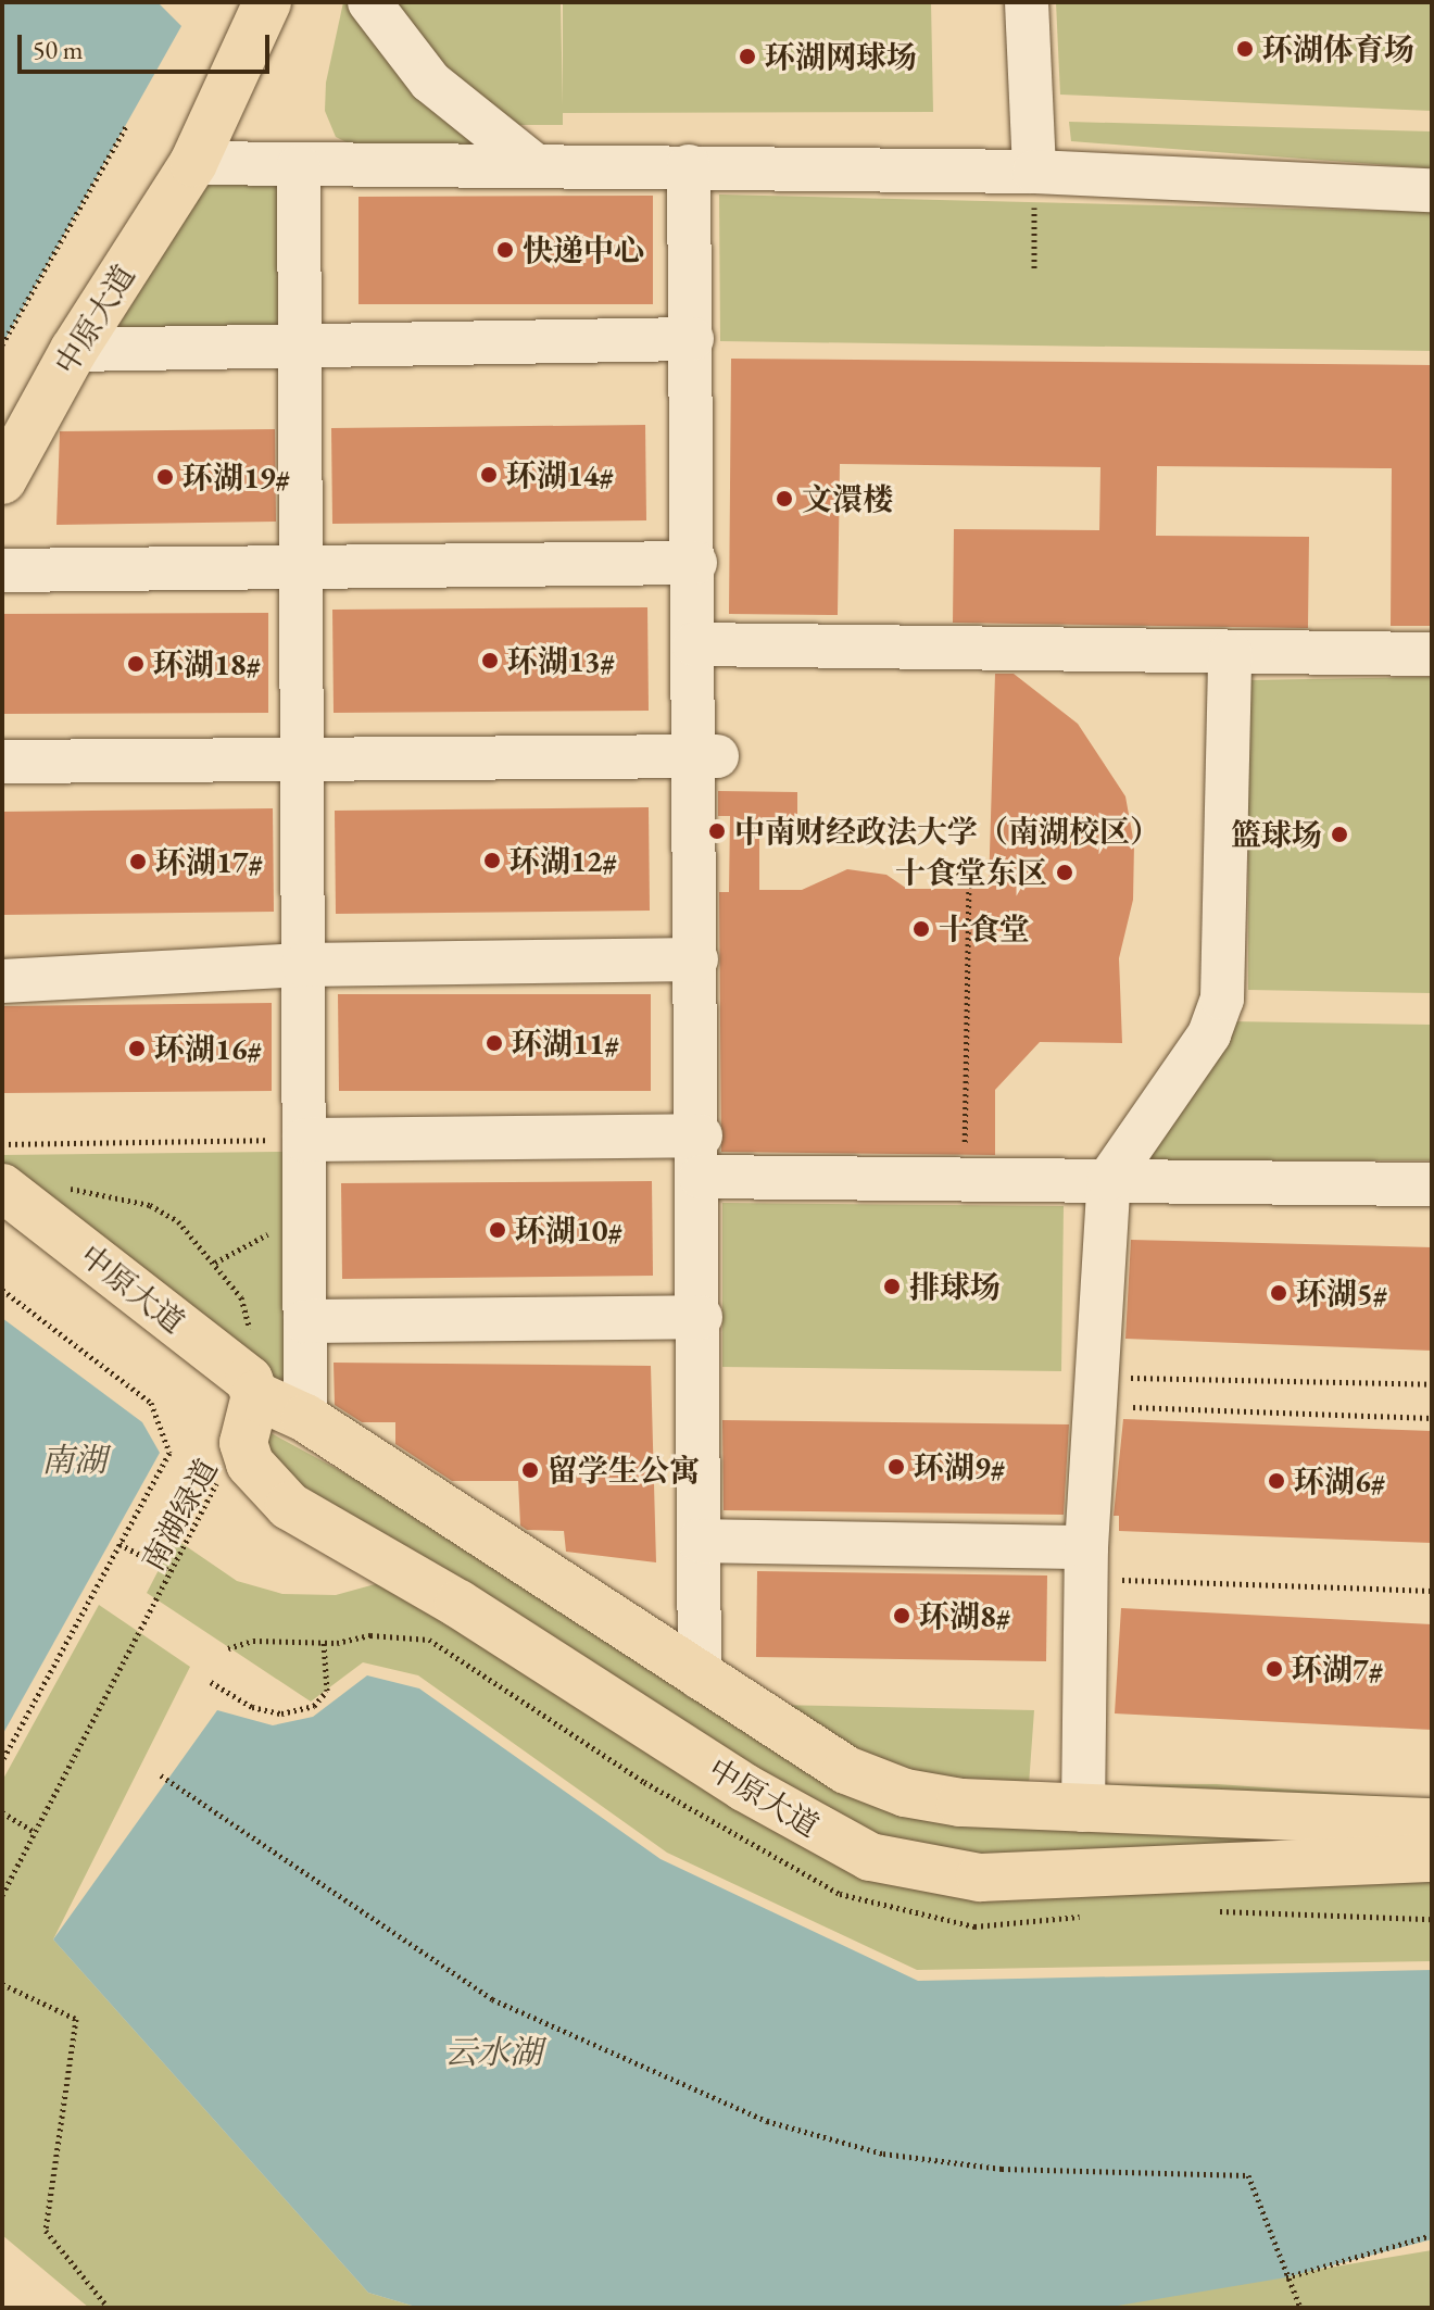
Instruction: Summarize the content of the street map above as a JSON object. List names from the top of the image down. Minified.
{"streets":{"main road":["中原大道"],"path":["南湖绿道"]},"crossings":[["中原大道","南湖绿道"]],"water":["南湖","云水湖"],"places":["环湖体育场","环湖网球场","快递中心","环湖14#","环湖19#","文澴楼","环湖13#","环湖18#","中南财经政法大学（南湖校区）","篮球场","环湖12#","环湖17#","十食堂东区","十食堂","环湖11#","环湖16#","环湖10#","排球场","环湖5#","环湖9#","留学生公寓","环湖6#","环湖8#","环湖7#"],"scale_bar":"50 m"}
